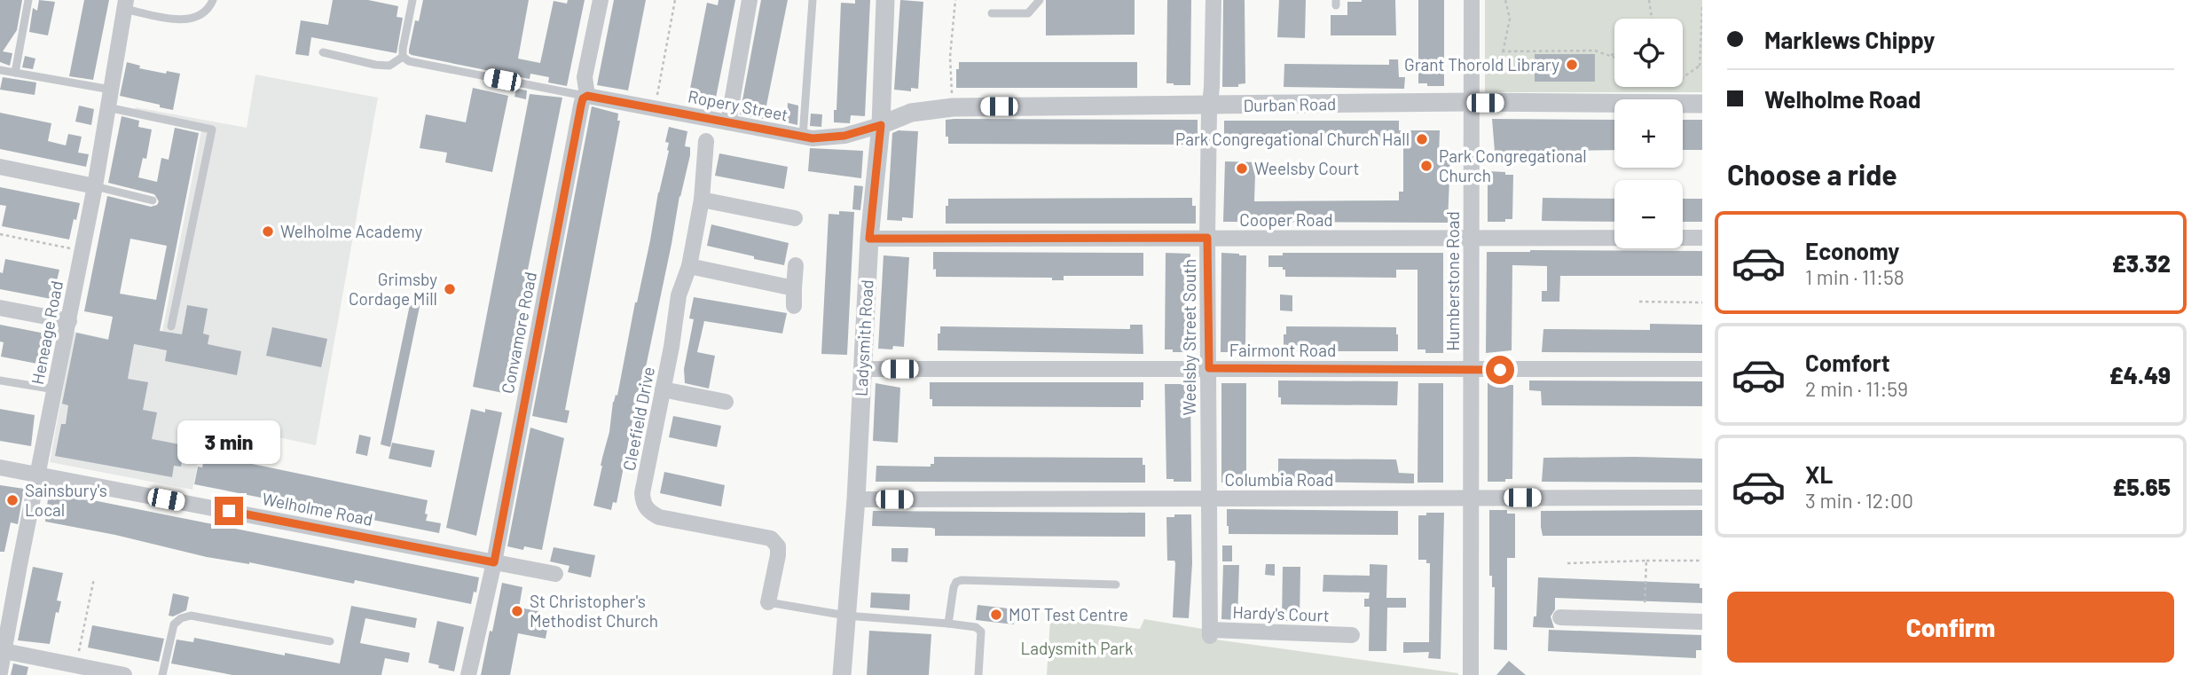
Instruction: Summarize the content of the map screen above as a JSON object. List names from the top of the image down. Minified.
{"streets":{"street":["Durban Road","Ropery Street","Cooper Road","Humberstone Road","Heneage Road","Convamore Road","Weelsby Street South","Ladysmith Road","Fairmont Road","Cleefield Drive","Columbia Road","Welholme Road","Hardy's Court"]},"crossings":[["Durban Road","Ropery Street"],["Durban Road","Humberstone Road"],["Durban Road","Weelsby Street South"],["Durban Road","Ladysmith Road"],["Ropery Street","Convamore Road"],["Ropery Street","Ladysmith Road"],["Cooper Road","Humberstone Road"],["Cooper Road","Weelsby Street South"],["Cooper Road","Ladysmith Road"],["Humberstone Road","Fairmont Road"],["Humberstone Road","Columbia Road"],["Heneage Road","Welholme Road"],["Convamore Road","Welholme Road"],["Weelsby Street South","Fairmont Road"],["Weelsby Street South","Columbia Road"],["Weelsby Street South","Hardy's Court"],["Ladysmith Road","Fairmont Road"],["Ladysmith Road","Columbia Road"]],"parks":["Ladysmith Park"],"places":["Grant Thorold Library","Park Congregational Church Hall","Park Congregational Church","Weelsby Court","Welholme Academy","Grimsby Cordage Mill","Sainsbury's Local","St Christopher's Methodist Church","MOT Test Centre"],"page":{"banner":["Marklews Chippy","Welholme Road"],"map_buttons":["+","−"],"heading":"Choose a ride","list":[{"name":"Economy","note":"1 min · 11:58","value":"£3.32"},{"name":"Comfort","note":"2 min · 11:59","value":"£4.49"},{"name":"XL","note":"3 min · 12:00","value":"£5.65"}],"bubble":"3 min","buttons":"Confirm"}}
